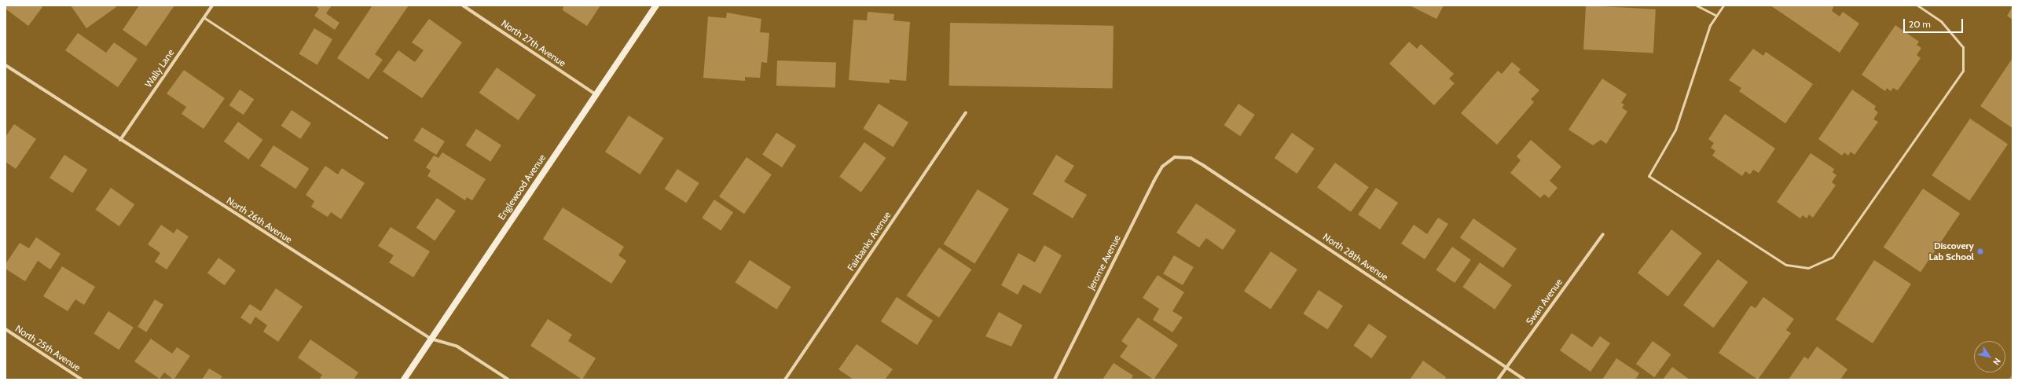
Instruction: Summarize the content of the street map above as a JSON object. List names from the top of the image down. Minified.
{"streets":{"street":["North 27th Avenue","Wally Lane","Englewood Avenue","North 26th Avenue","Fairbanks Avenue","North 28th Avenue","Jerome Avenue","Swan Avenue","North 25th Avenue"]},"crossings":[["North 27th Avenue","Englewood Avenue"],["Wally Lane","North 26th Avenue"],["Englewood Avenue","North 26th Avenue"],["North 28th Avenue","Jerome Avenue"],["North 28th Avenue","Swan Avenue"]],"places":["Discovery Lab School"],"scale_bar":"20 m","north":"bottom right"}
